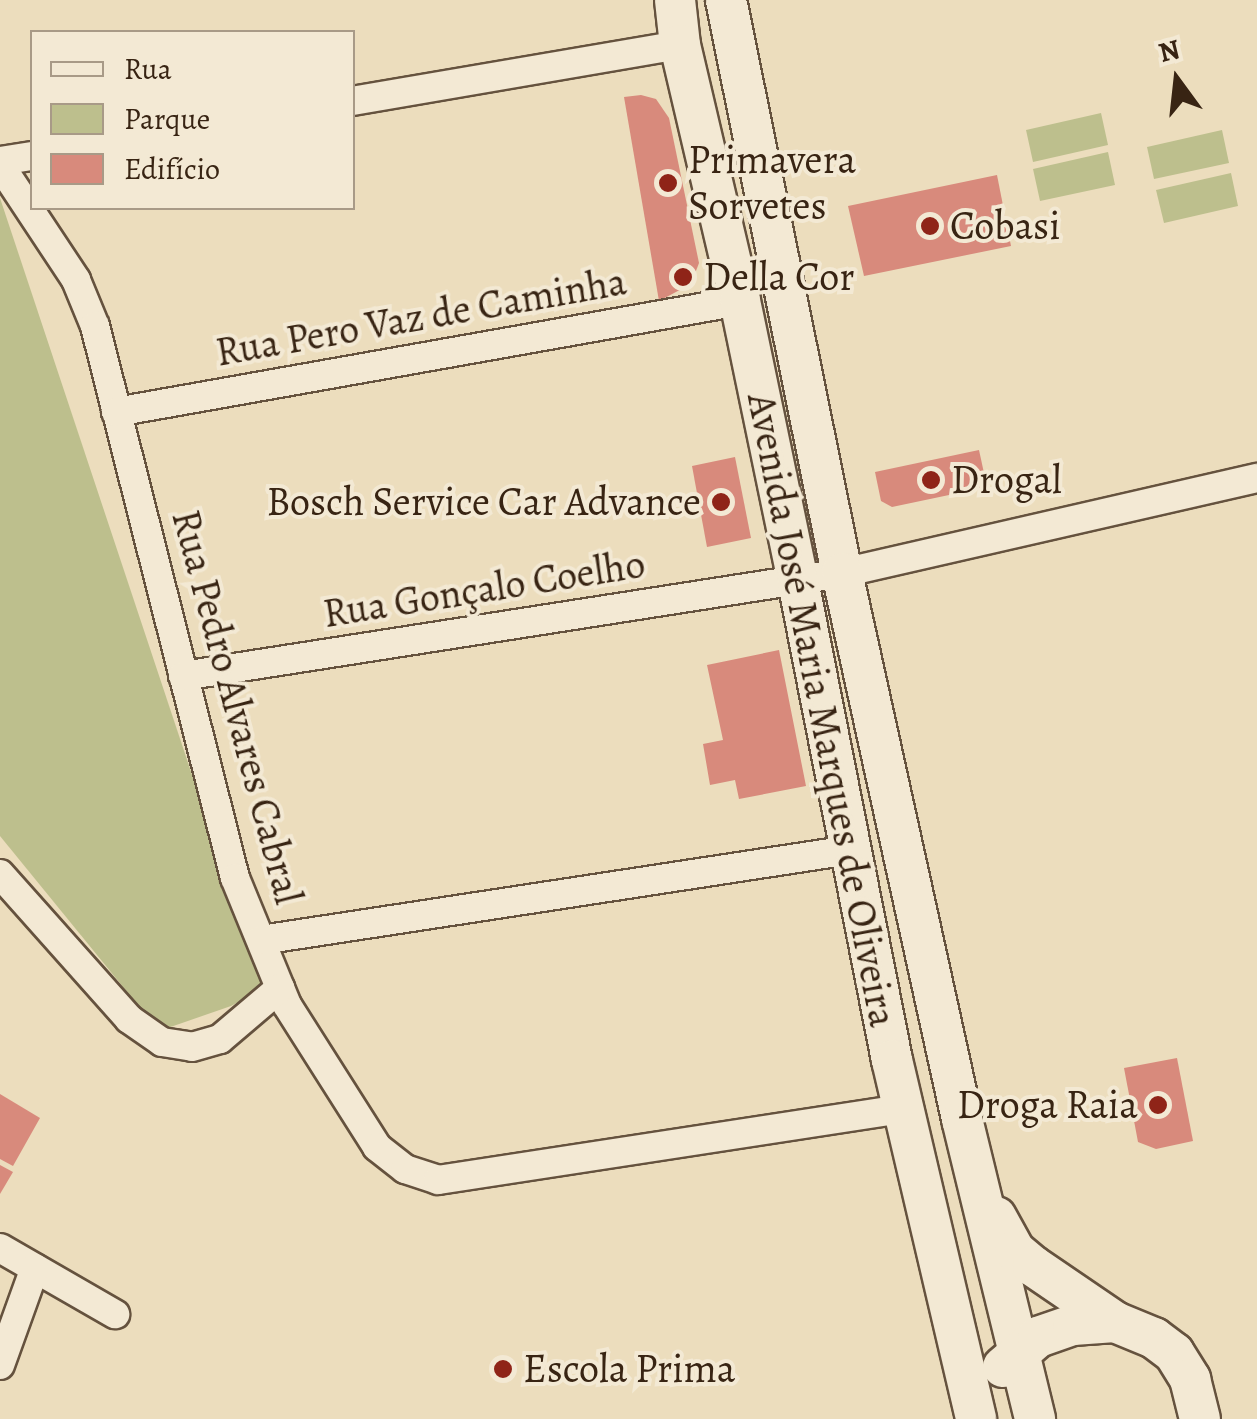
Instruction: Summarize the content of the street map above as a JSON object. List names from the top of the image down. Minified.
{"streets":{"main road":["Avenida José Maria Marques de Oliveira"],"street":["Rua Pero Vaz de Caminha","Rua Gonçalo Coelho","Rua Pedro Alvares Cabral"]},"crossings":[["Rua Pero Vaz de Caminha","Rua Pedro Alvares Cabral"],["Rua Pero Vaz de Caminha","Avenida José Maria Marques de Oliveira"],["Rua Gonçalo Coelho","Rua Pedro Alvares Cabral"],["Rua Gonçalo Coelho","Avenida José Maria Marques de Oliveira"],["Rua Pedro Alvares Cabral","Avenida José Maria Marques de Oliveira"]],"places":["Primavera Sorvetes","Cobasi","Della Cor","Drogal","Bosch Service Car Advance","Droga Raia","Escola Prima"],"legend":["Rua","Parque","Edifício"],"north":"top"}
